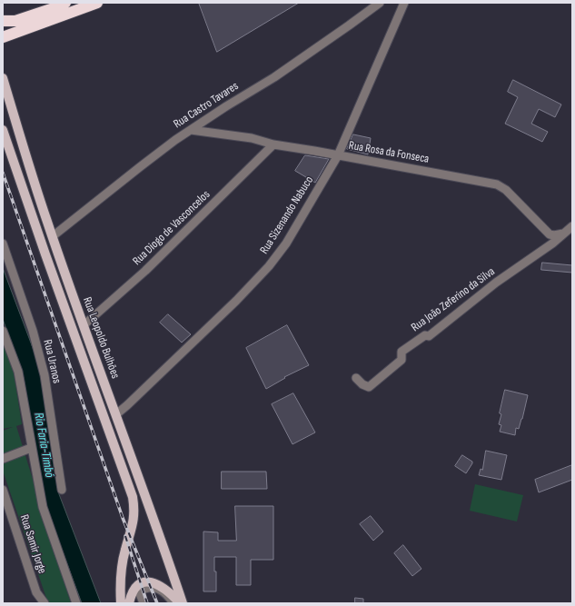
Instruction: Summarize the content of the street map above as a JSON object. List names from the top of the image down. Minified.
{"streets":{"main road":["Rua Leopoldo Bulhões"],"street":["Rua Castro Tavares","Rua Rosa da Fonseca","Rua Sizenando Nabuco","Rua Diogo de Vasconcelos","Rua João Zeferino da Silva","Rua Uranos","Rua Samir Jorge"]},"crossings":[["Rua Castro Tavares","Rua Rosa da Fonseca"],["Rua Castro Tavares","Rua Leopoldo Bulhões"],["Rua Rosa da Fonseca","Rua Sizenando Nabuco"],["Rua Rosa da Fonseca","Rua Diogo de Vasconcelos"],["Rua Rosa da Fonseca","Rua João Zeferino da Silva"],["Rua Sizenando Nabuco","Rua Leopoldo Bulhões"],["Rua Diogo de Vasconcelos","Rua Leopoldo Bulhões"]],"water":["Rio Faria-Timbó"]}
